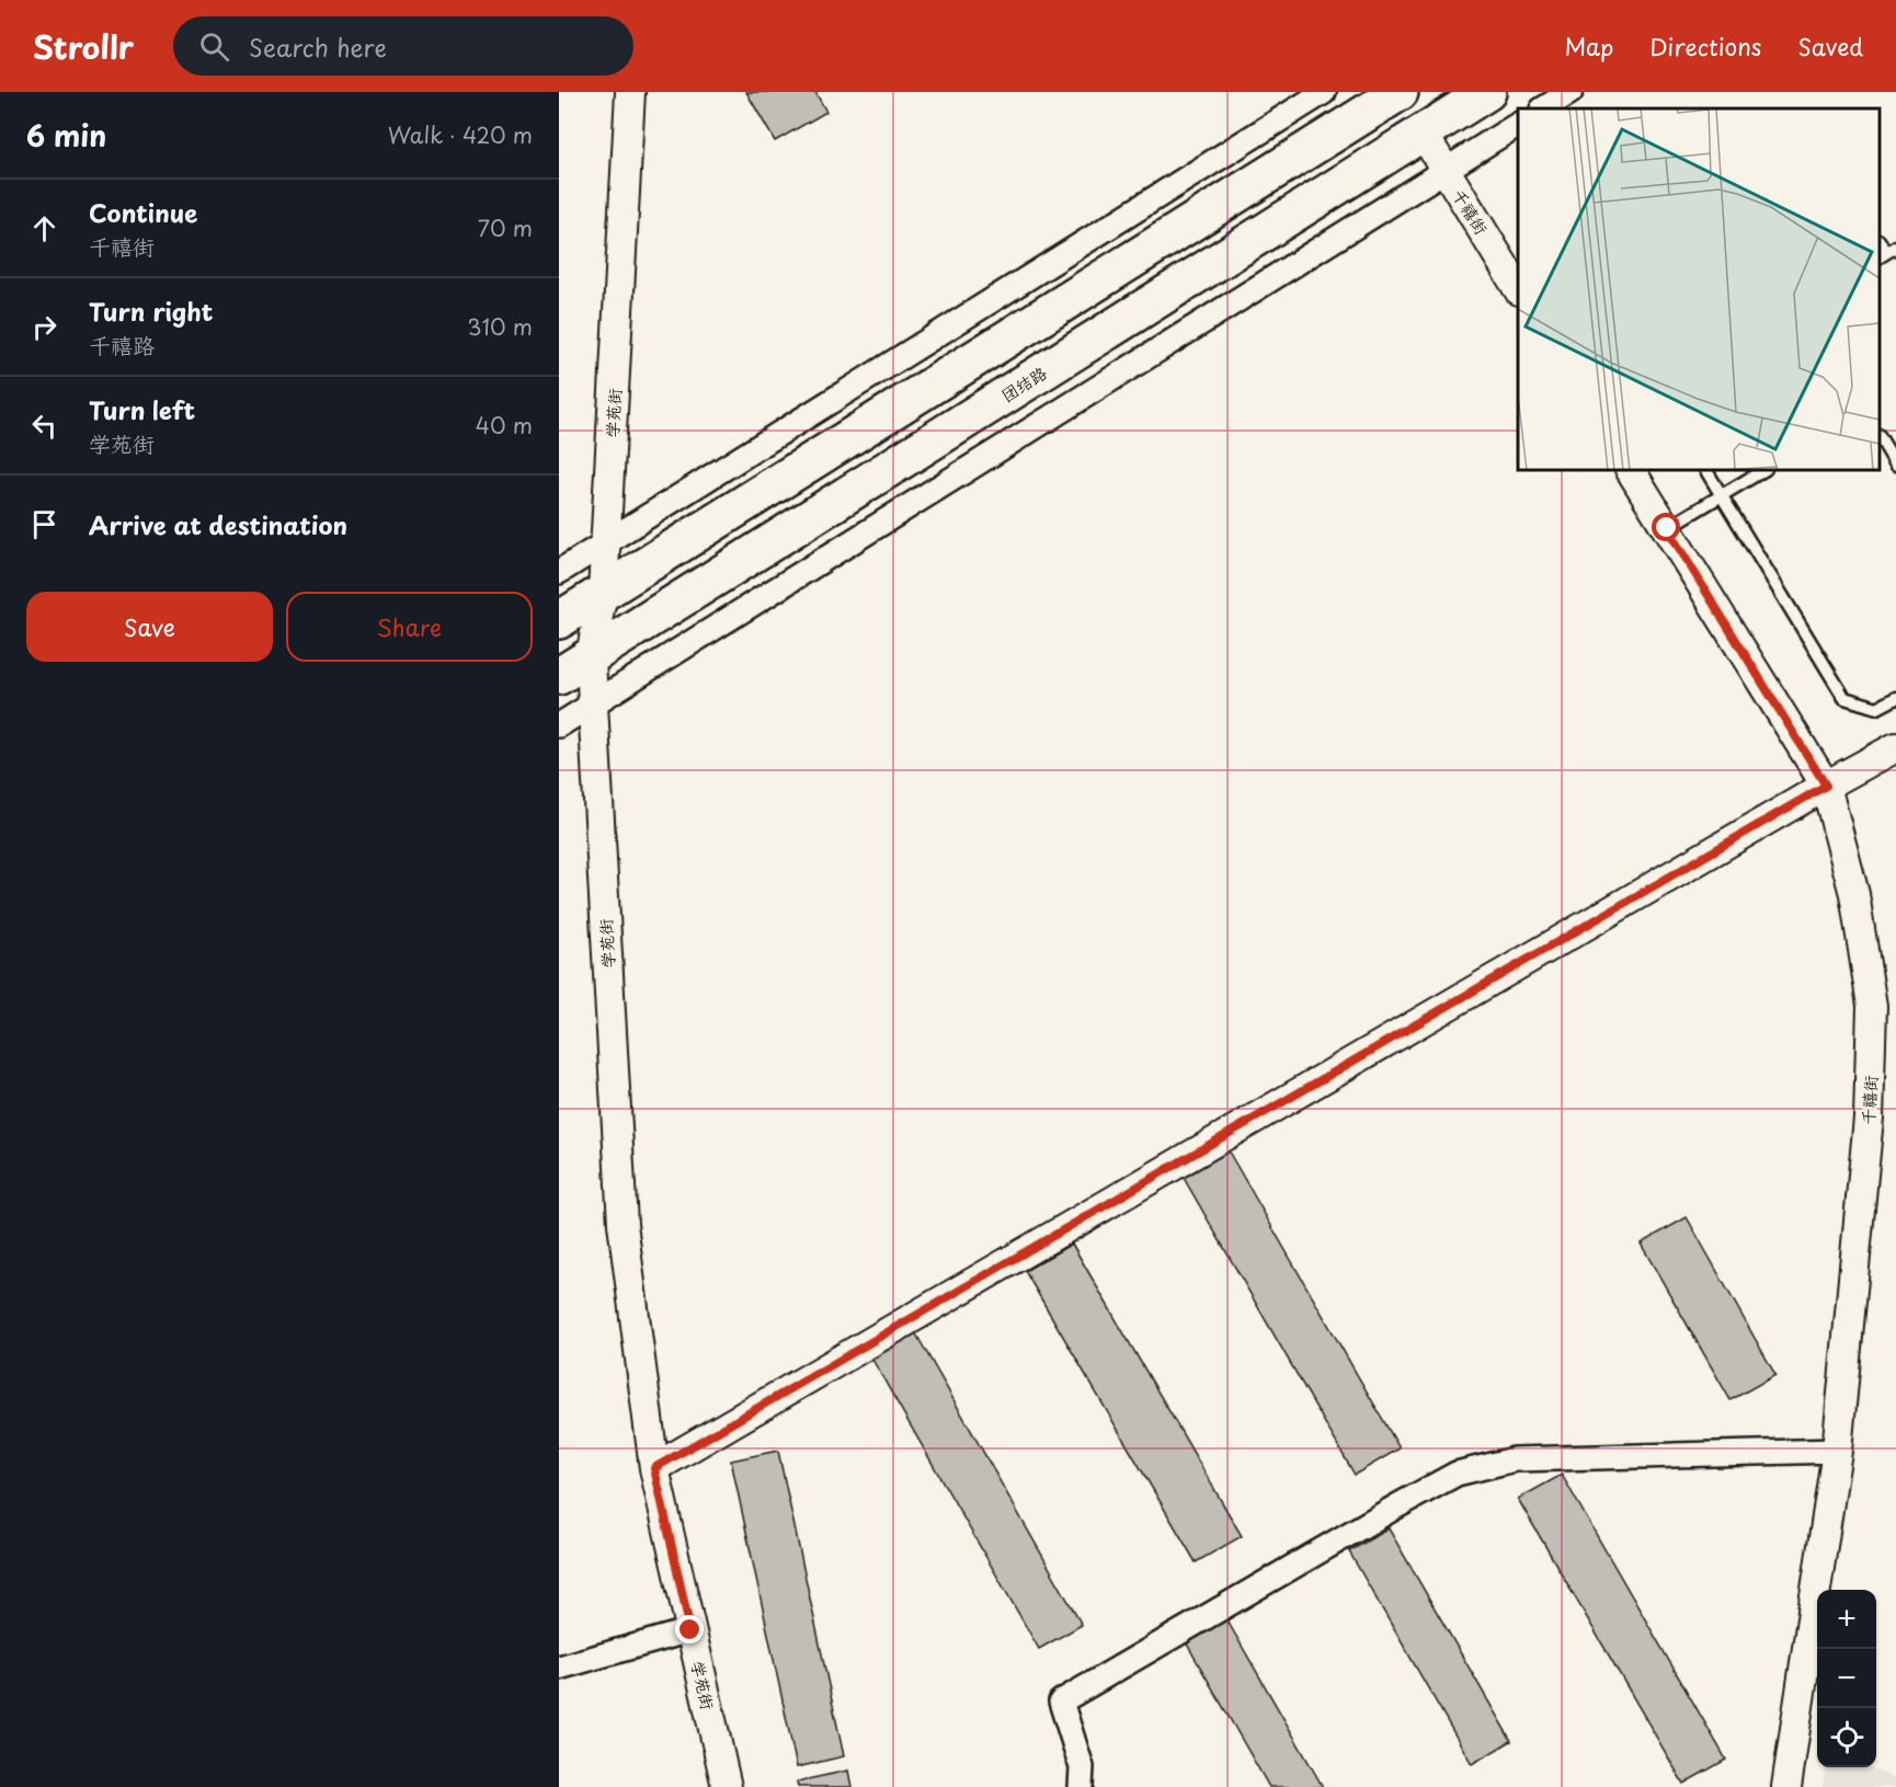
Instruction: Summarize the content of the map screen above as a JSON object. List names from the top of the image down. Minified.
{"streets":{"main road":["团结路"],"street":["千禧街","学苑街"]},"crossings":[["千禧街","团结路"],["团结路","学苑街"]],"page":{"header":"Strollr","search":"Search here","nav":["Map","Directions","Saved"],"heading":["6 min","Walk · 420 m"],"list":[["Continue","千禧街","70 m"],["Turn right","千禧路","310 m"],["Turn left","学苑街","40 m"],"Arrive at destination"],"buttons":["Save","Share"],"map_buttons":["+","−"]}}
